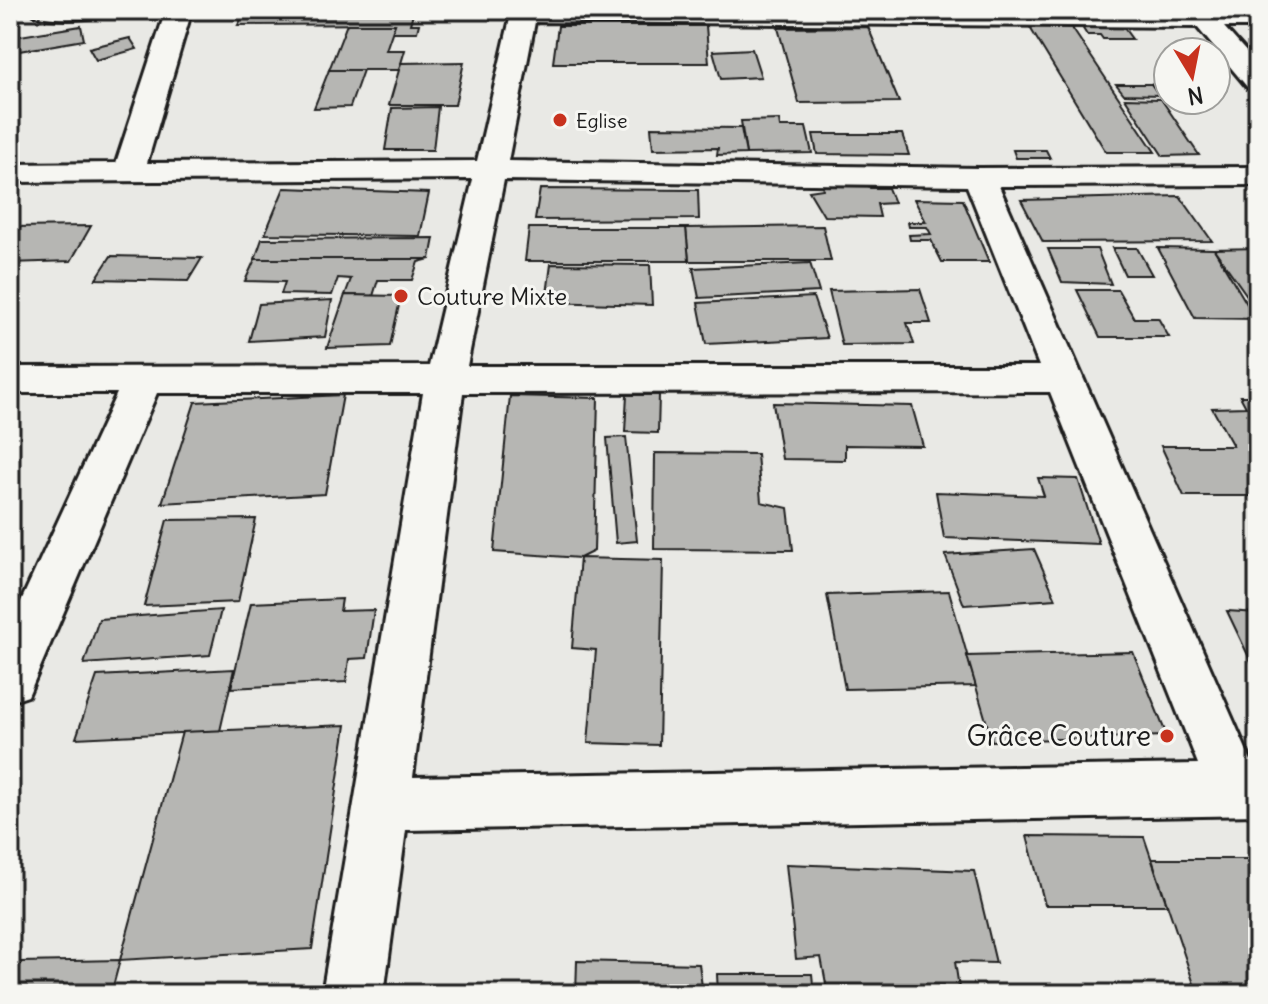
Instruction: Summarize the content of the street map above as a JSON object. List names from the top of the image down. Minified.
{"places":["Eglise","Couture Mixte","Grâce Couture"],"north":"bottom"}
